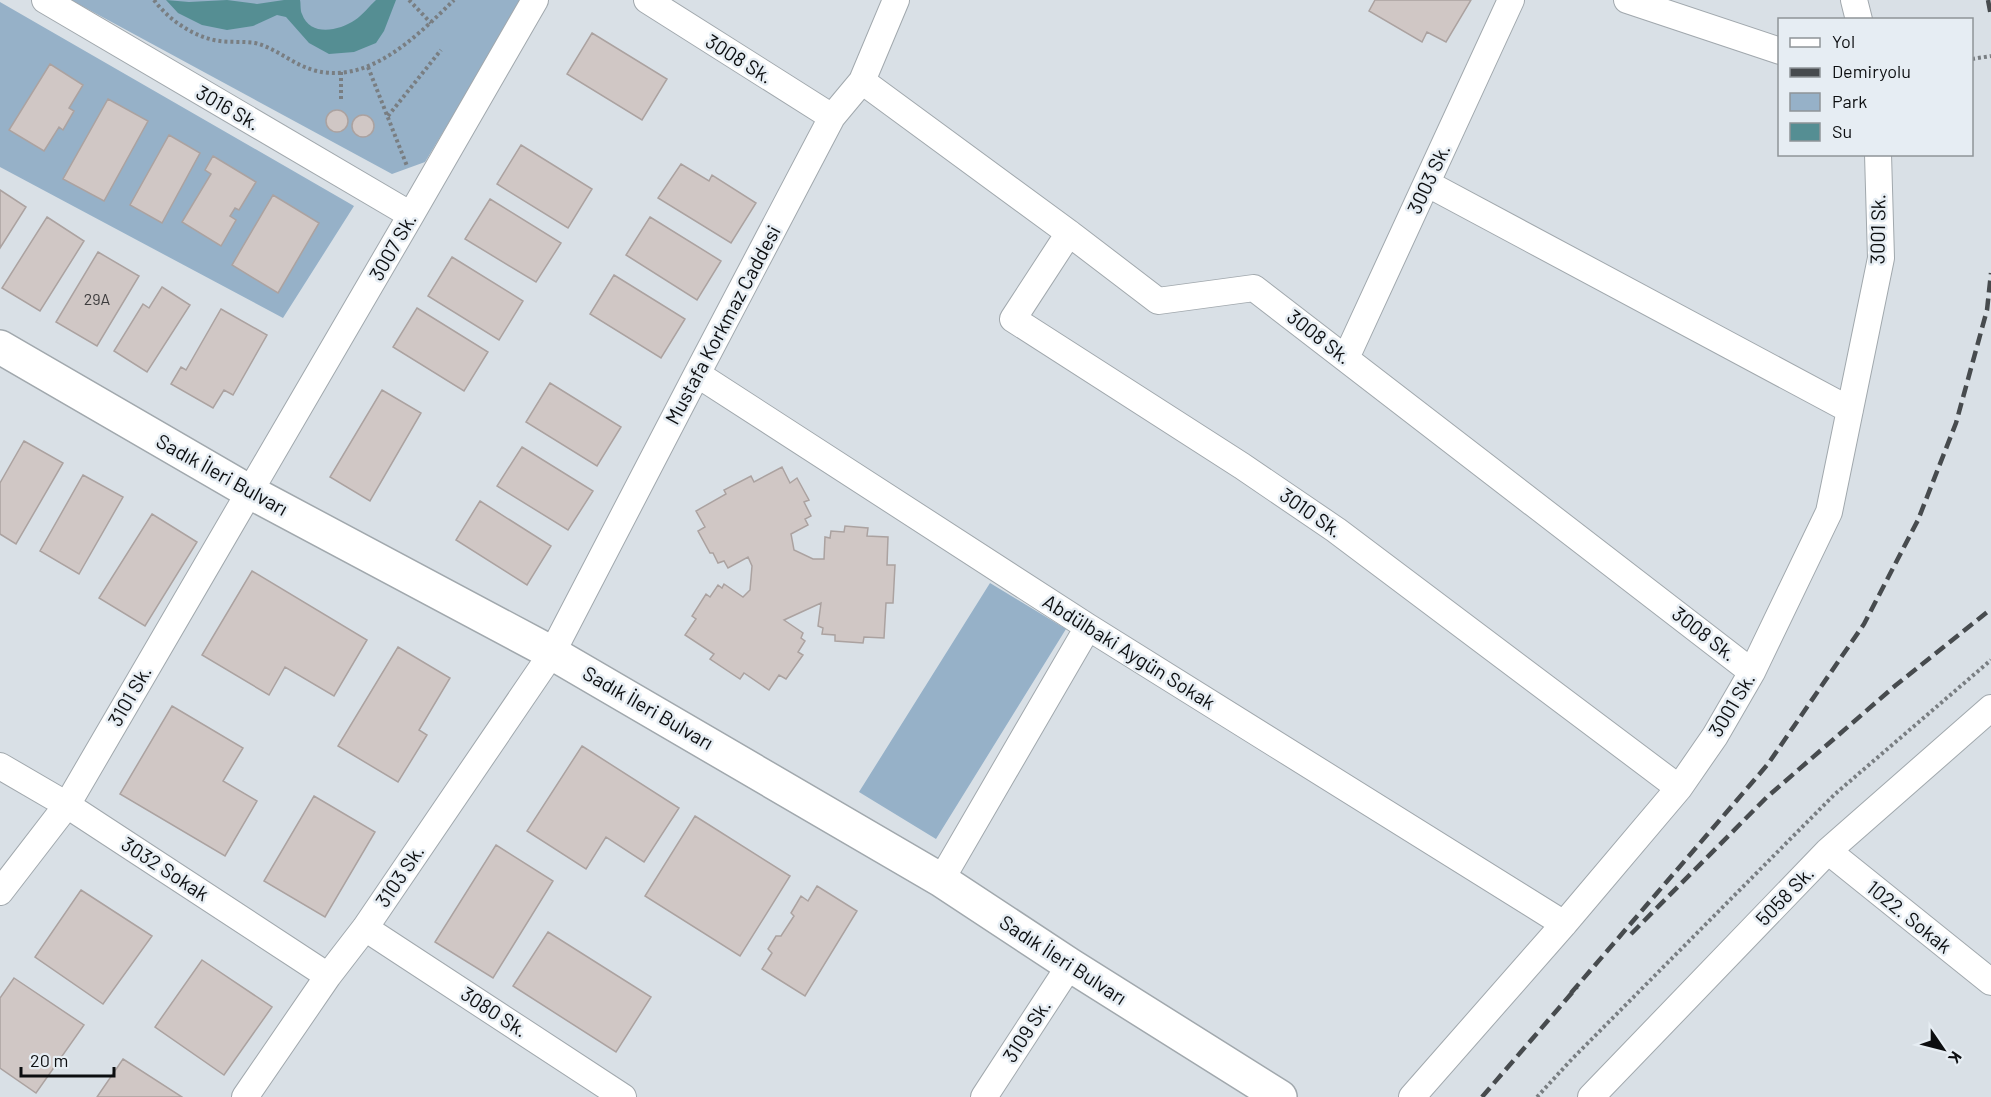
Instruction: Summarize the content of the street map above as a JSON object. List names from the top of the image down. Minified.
{"streets":{"main road":["Sadık İleri Bulvarı"],"street":["3008 Sk.","3016 Sk.","3003 Sk.","3001 Sk.","3007 Sk.","Mustafa Korkmaz Caddesi","3010 Sk.","Abdülbaki Aygün Sokak","3101 Sk.","3032 Sokak","3103 Sk.","5058 Sk.","1022. Sokak","3080 Sk.","3109 Sk."]},"crossings":[["3008 Sk.","3003 Sk."],["3008 Sk.","3001 Sk."],["3008 Sk.","Mustafa Korkmaz Caddesi"],["3008 Sk.","3010 Sk."],["3016 Sk.","3007 Sk."],["3001 Sk.","3010 Sk."],["3001 Sk.","Abdülbaki Aygün Sokak"],["3007 Sk.","Sadık İleri Bulvarı"],["3007 Sk.","3101 Sk."],["Mustafa Korkmaz Caddesi","Sadık İleri Bulvarı"],["Mustafa Korkmaz Caddesi","Abdülbaki Aygün Sokak"],["Mustafa Korkmaz Caddesi","3103 Sk."],["Sadık İleri Bulvarı","3101 Sk."],["Sadık İleri Bulvarı","3103 Sk."],["Sadık İleri Bulvarı","3109 Sk."],["3101 Sk.","3032 Sokak"],["3032 Sokak","3103 Sk."],["3103 Sk.","3080 Sk."],["5058 Sk.","1022. Sokak"]],"house_numbers":["29A"],"legend":["Yol","Demiryolu","Park","Su"],"scale_bar":"20 m","north":"bottom right"}
